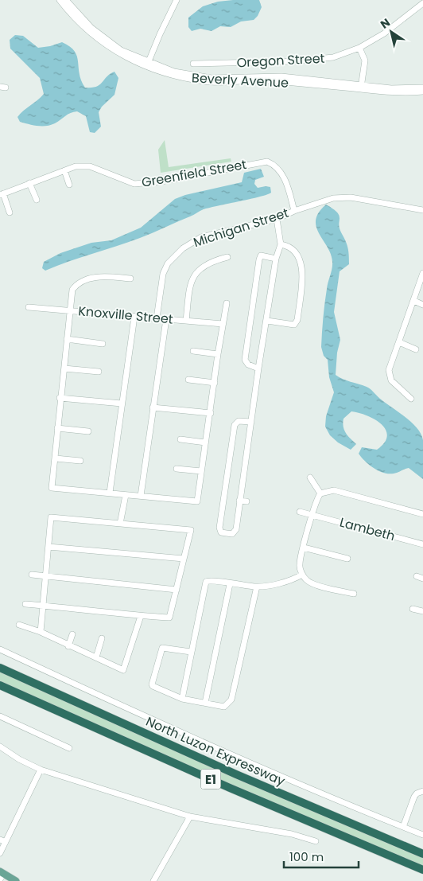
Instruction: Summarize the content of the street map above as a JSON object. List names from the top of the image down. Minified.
{"streets":{"highway":["North Luzon Expressway","E1"],"street":["Oregon Street","Beverly Avenue","Greenfield Street","Michigan Street","Knoxville Street","Lambeth"]},"crossings":[["Greenfield Street","Michigan Street"],["Michigan Street","Knoxville Street"]],"scale_bar":"100 m","north":"top left"}
